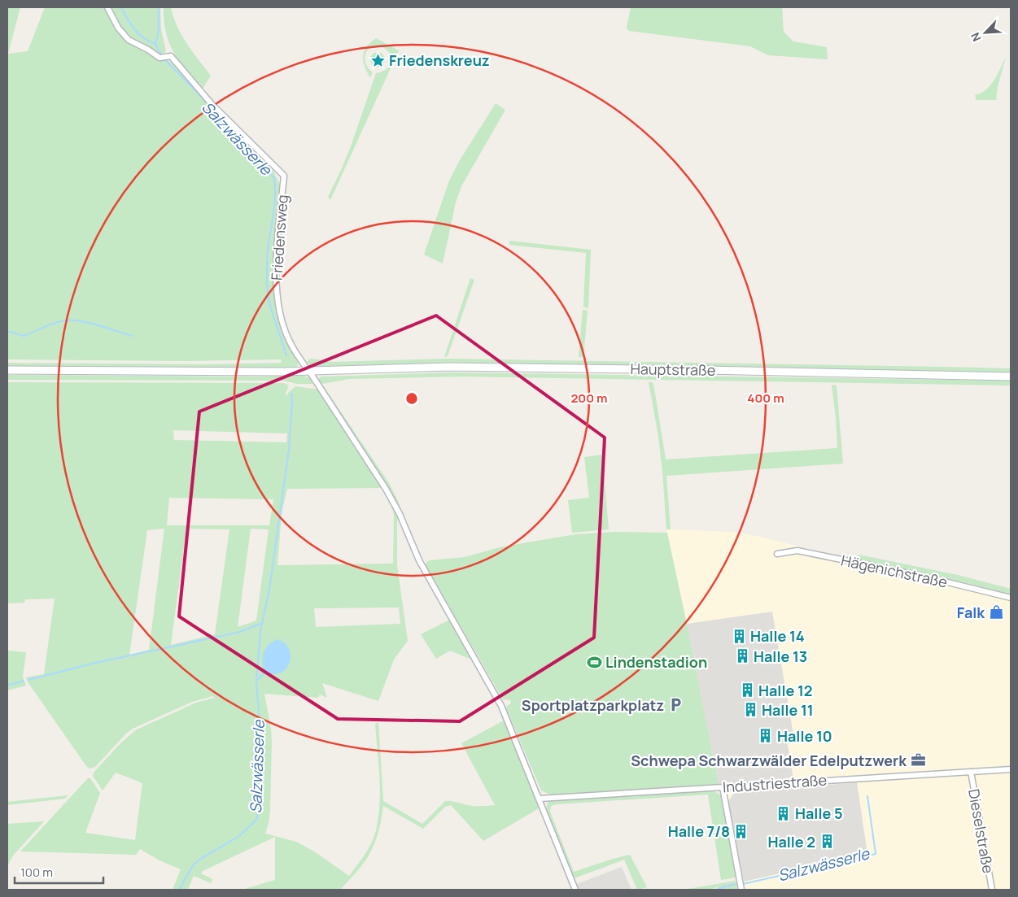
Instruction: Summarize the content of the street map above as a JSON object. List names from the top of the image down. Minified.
{"streets":{"street":["Friedensweg","Hauptstraße","Hägenichstraße","Industriestraße","Dieselstraße"]},"crossings":[["Friedensweg","Hauptstraße"],["Friedensweg","Industriestraße"],["Industriestraße","Dieselstraße"]],"water":["Salzwässerle"],"places":{"place":["Friedenskreuz"],"shop":["Falk"],"building":["Halle 14","Halle 13","Halle 12","Halle 11","Halle 10","Halle 5","Halle 7/8","Halle 2"],"sports":["Lindenstadion"],"parking":["Sportplatzparkplatz"],"office":["Schwepa Schwarzwälder Edelputzwerk"]},"scale_bar":"100 m","north":"bottom left","rings":["200 m","400 m"]}
